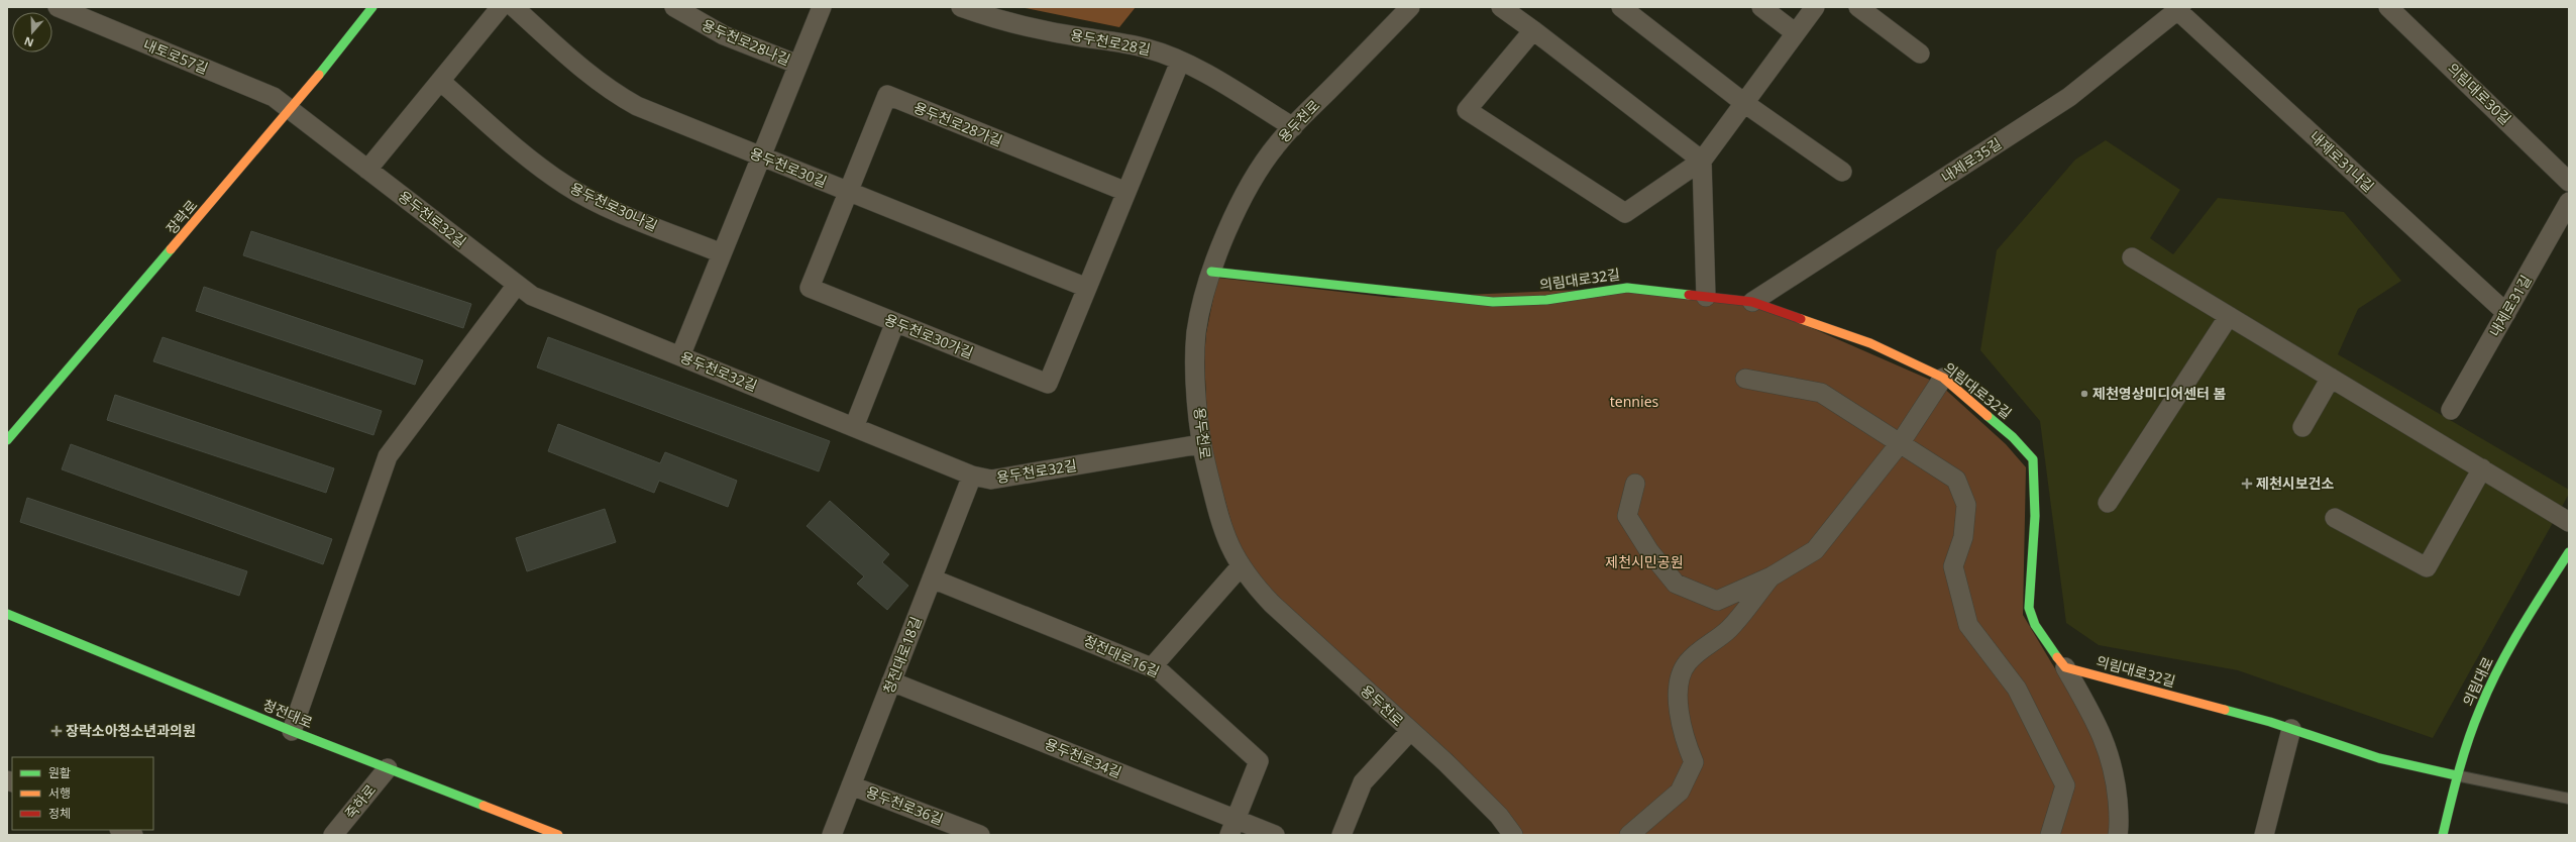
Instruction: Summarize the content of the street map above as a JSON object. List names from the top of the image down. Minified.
{"streets":{"street":["용두천로28나길","용두천로28길","내토로57길","의림대로30길","용두천로","용두천로28가길","내제로35길","내제로31나길","용두천로30길","용두천로30나길","장락로","용두천로32길","의림대로32길","내제로31길","용두천로30가길","청전대로18길","청전대로16길","의림대로","청전대로","용두천로34길","죽하로","용두천로36길"]},"crossings":[["용두천로28나길","용두천로30길"],["용두천로28길","용두천로"],["내토로57길","장락로"],["내토로57길","용두천로32길"],["용두천로","용두천로32길"],["용두천로","의림대로32길"],["용두천로28가길","용두천로30길"],["용두천로28가길","용두천로30가길"],["내제로35길","내제로31나길"],["내제로35길","의림대로32길"],["내제로31나길","내제로31길"],["용두천로30길","용두천로30가길"],["장락로","용두천로32길"],["용두천로32길","청전대로18길"],["의림대로32길","의림대로"],["청전대로18길","청전대로16길"],["청전대로18길","용두천로34길"],["청전대로18길","용두천로36길"],["청전대로16길","용두천로34길"],["청전대로","죽하로"]],"parks":["tennies","제천시민공원"],"places":{"other":["제천영상미디어센터 봄"],"health":["제천시보건소","장락소아청소년과의원"]},"legend":["원활","서행","정체"],"north":"bottom"}
